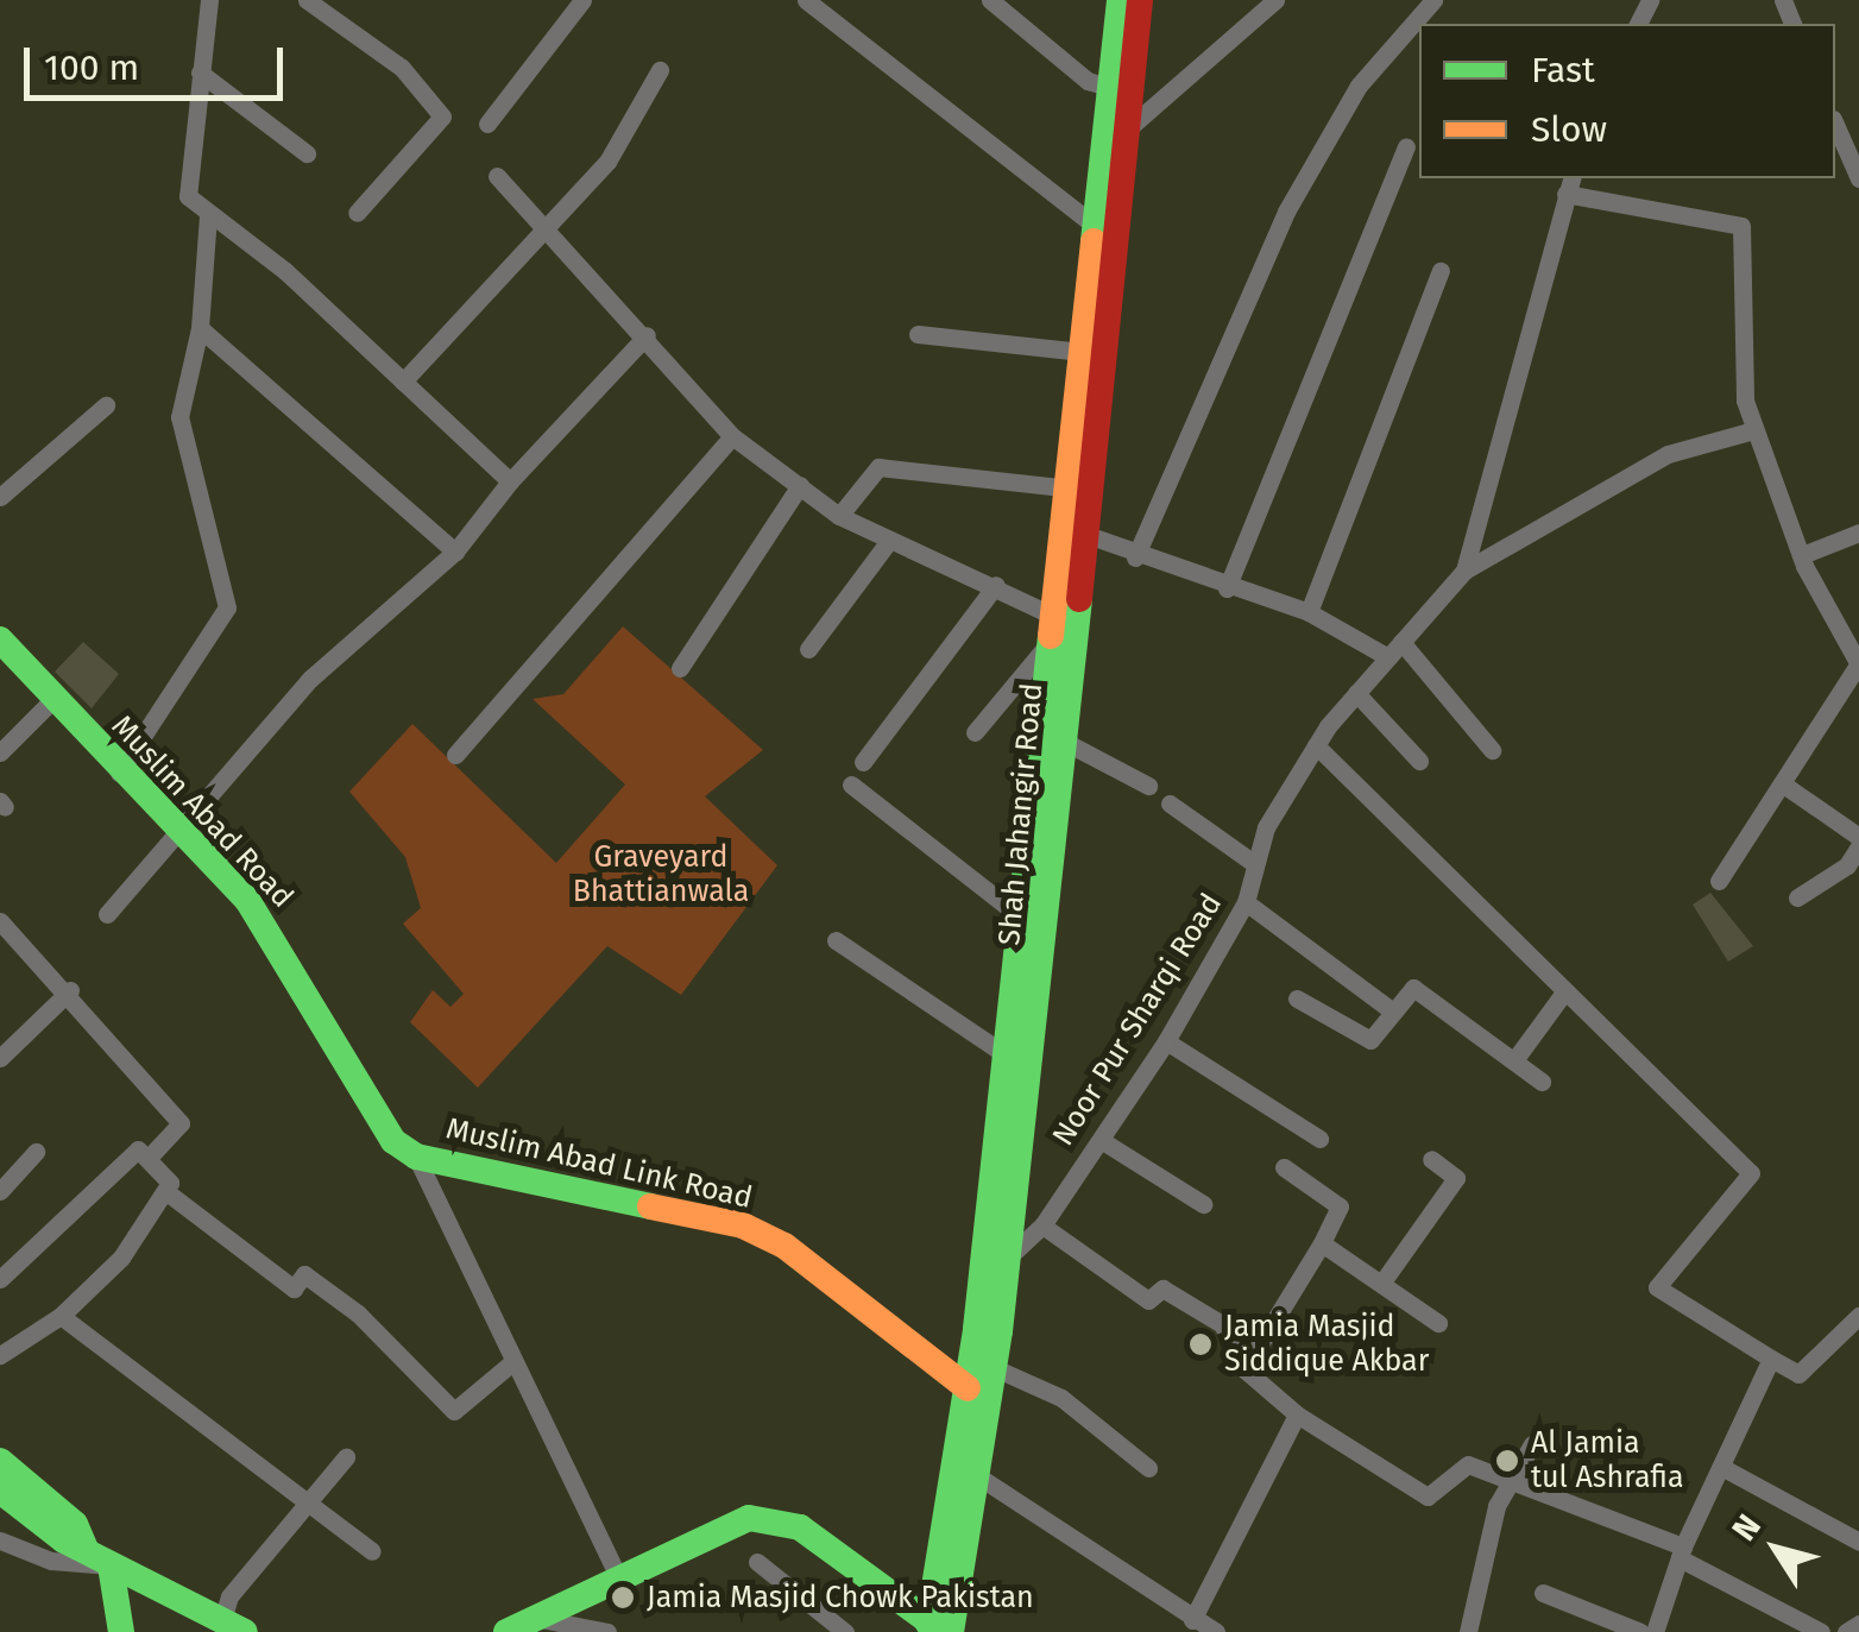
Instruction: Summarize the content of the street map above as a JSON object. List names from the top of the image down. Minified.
{"streets":{"street":["Muslim Abad Road","Shah Jahangir Road","Noor Pur Sharqi Road","Muslim Abad Link Road"]},"crossings":[["Muslim Abad Road","Muslim Abad Link Road"],["Shah Jahangir Road","Noor Pur Sharqi Road"],["Shah Jahangir Road","Muslim Abad Link Road"]],"parks":["Graveyard Bhattianwala"],"places":["Jamia Masjid Siddique Akbar","Al Jamia tul Ashrafia","Jamia Masjid Chowk Pakistan"],"legend":["Fast","Slow"],"scale_bar":"100 m","north":"top left"}
